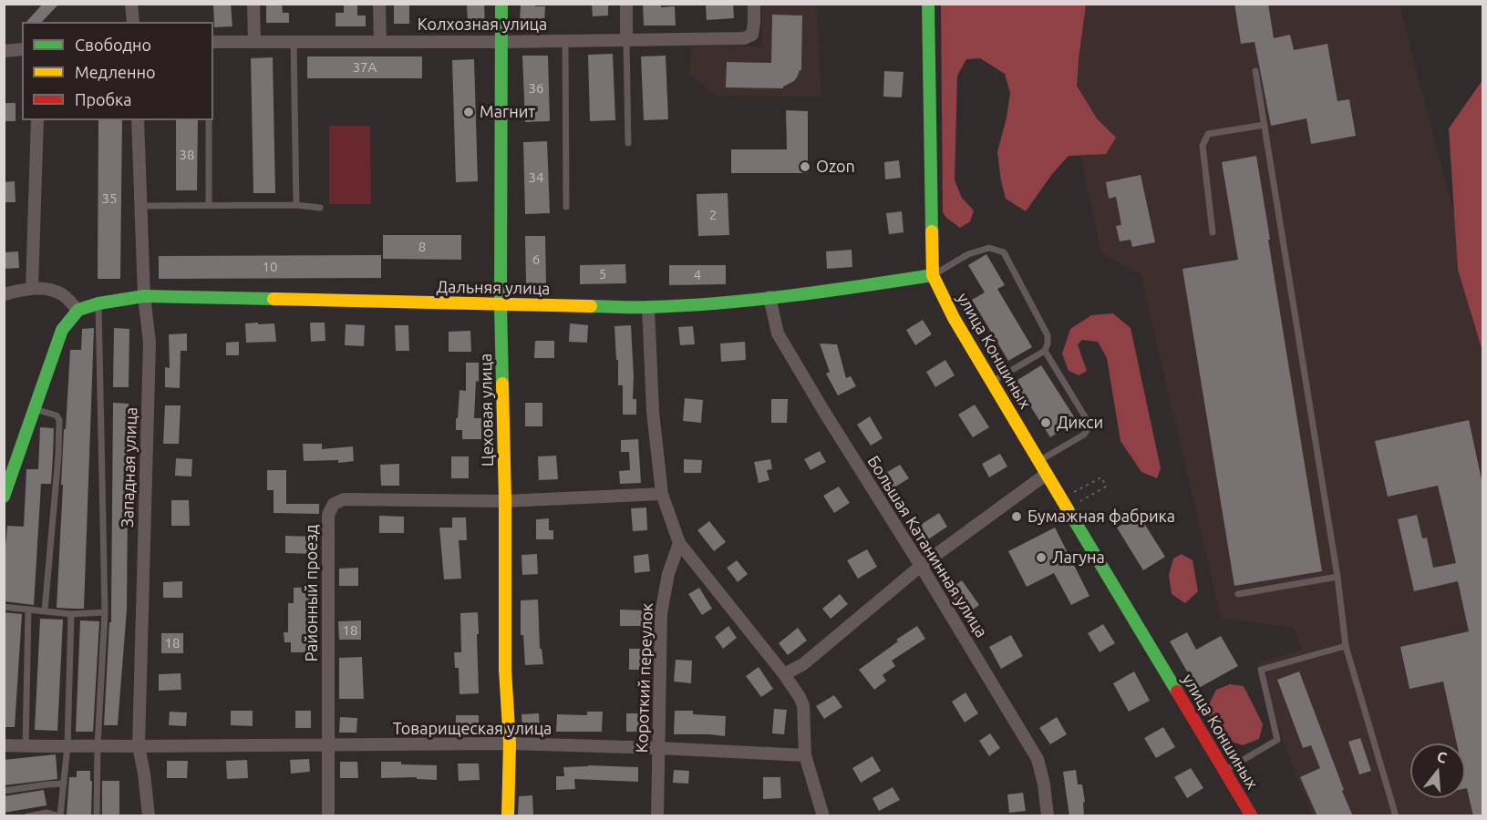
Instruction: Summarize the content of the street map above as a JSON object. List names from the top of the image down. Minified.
{"streets":{"street":["Колхозная улица","Дальняя улица","улица Коншиных","Цеховая улица","Западная улица","Большая Катанинная улица","Районный проезд","Короткий переулок","Товарищеская улица"]},"crossings":[["Колхозная улица","Цеховая улица"],["Дальняя улица","улица Коншиных"],["Дальняя улица","Цеховая улица"],["Дальняя улица","Западная улица"],["Дальняя улица","Большая Катанинная улица"],["Цеховая улица","Районный проезд"],["Цеховая улица","Товарищеская улица"],["Западная улица","Товарищеская улица"],["Районный проезд","Товарищеская улица"],["Короткий переулок","Товарищеская улица"]],"places":["Магнит","Ozon","Дикси","Бумажная фабрика","Лагуна"],"house_numbers":["37А","36","38","34","35","2","8","6","10","5","4","18","18"],"legend":["Свободно","Медленно","Пробка"],"north":"top"}
